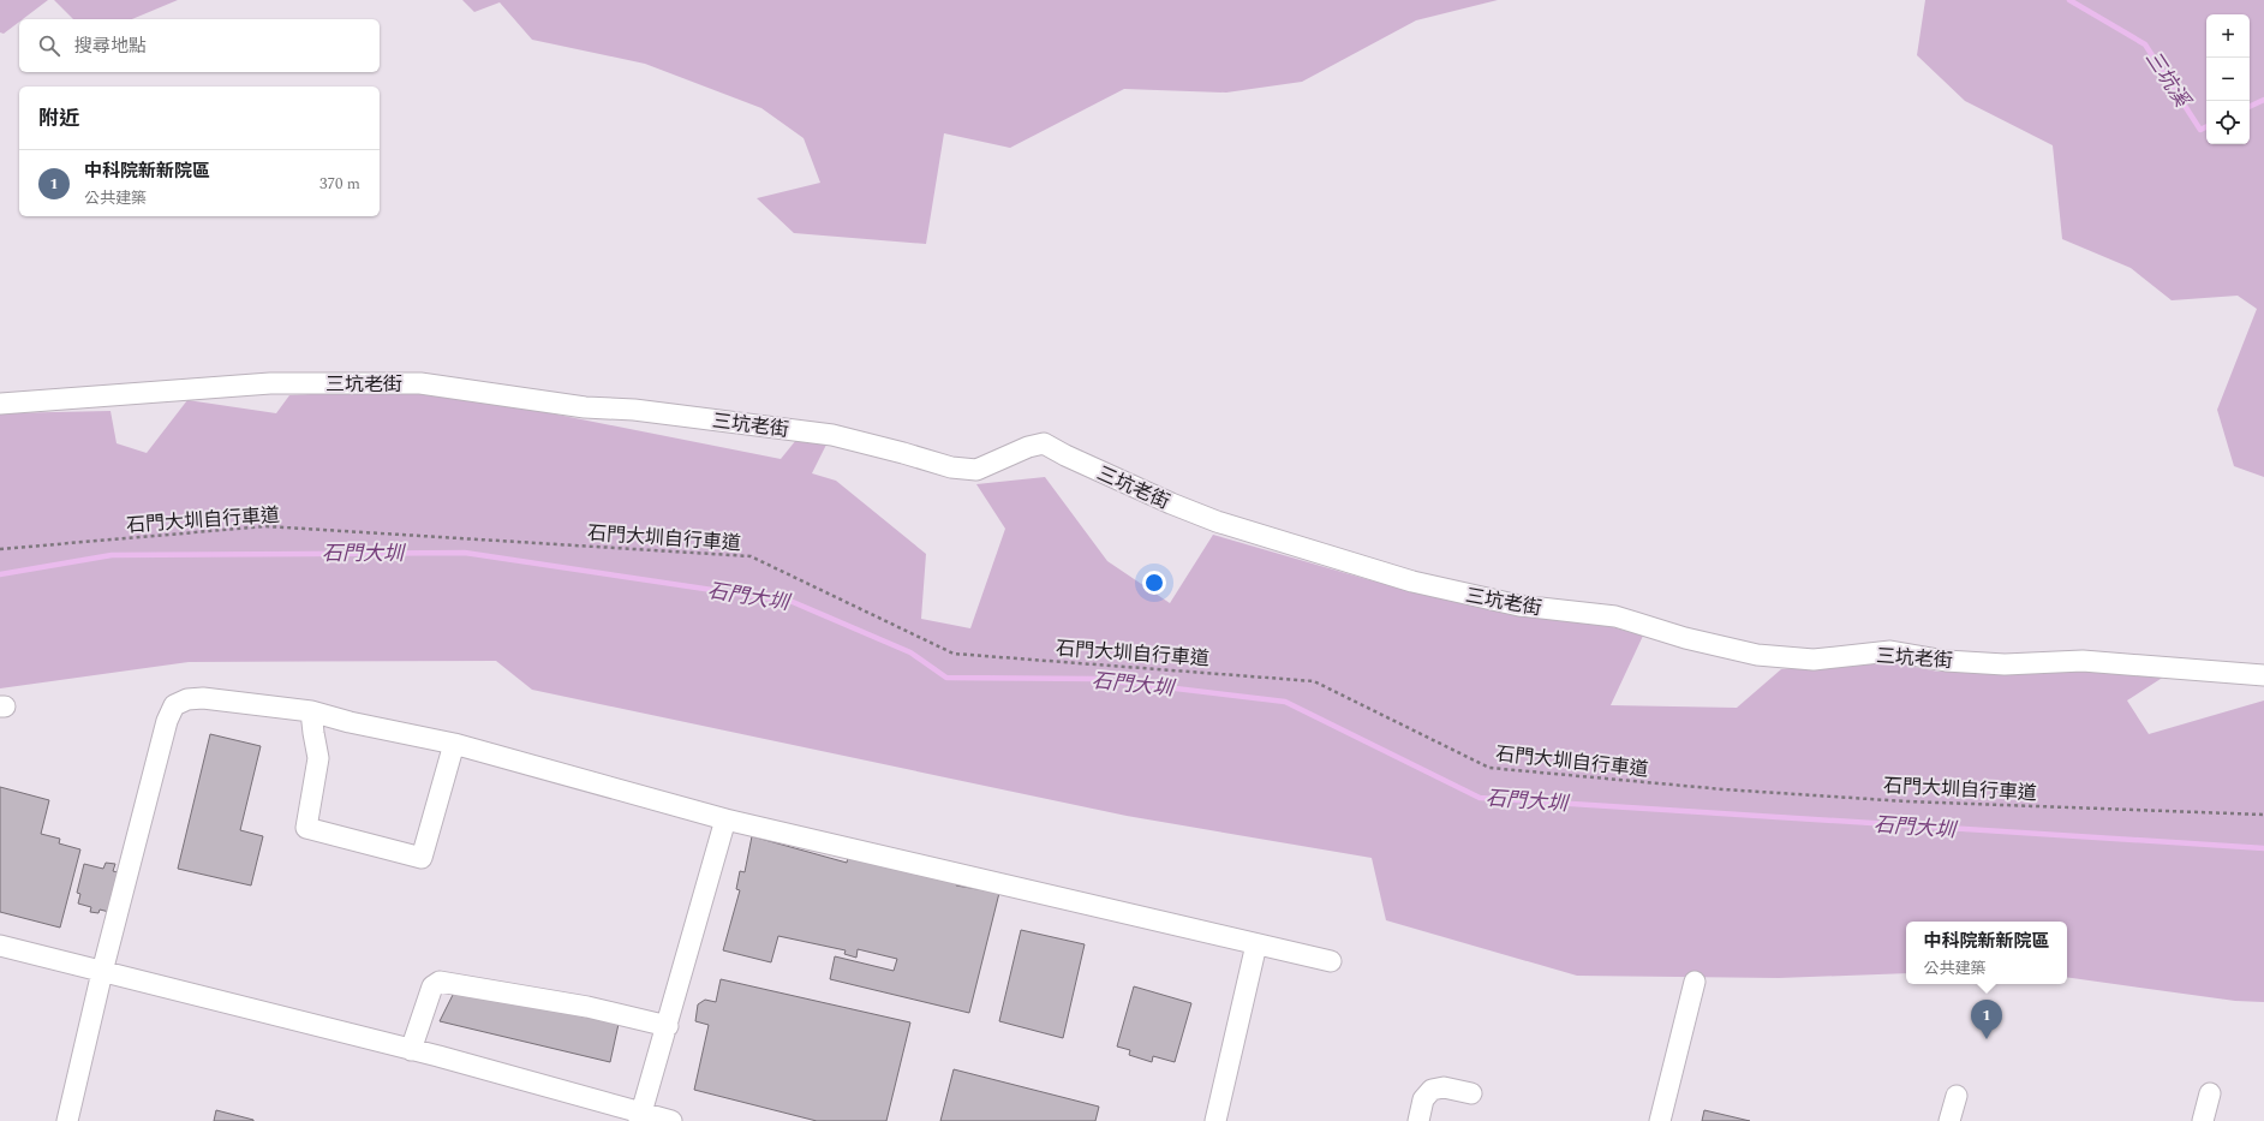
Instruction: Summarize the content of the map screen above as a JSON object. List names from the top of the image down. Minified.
{"streets":{"street":["三坑老街"],"path":["石門大圳自行車道"]},"water":["三坑溪","石門大圳"],"page":{"map_buttons":["+","−"],"search":"搜尋地點","heading":"附近","list":[{"mark":"1","name":"中科院新新院區","note":"公共建築","value":"370 m"}],"popup":["中科院新新院區","公共建築"],"pins":"1"}}
